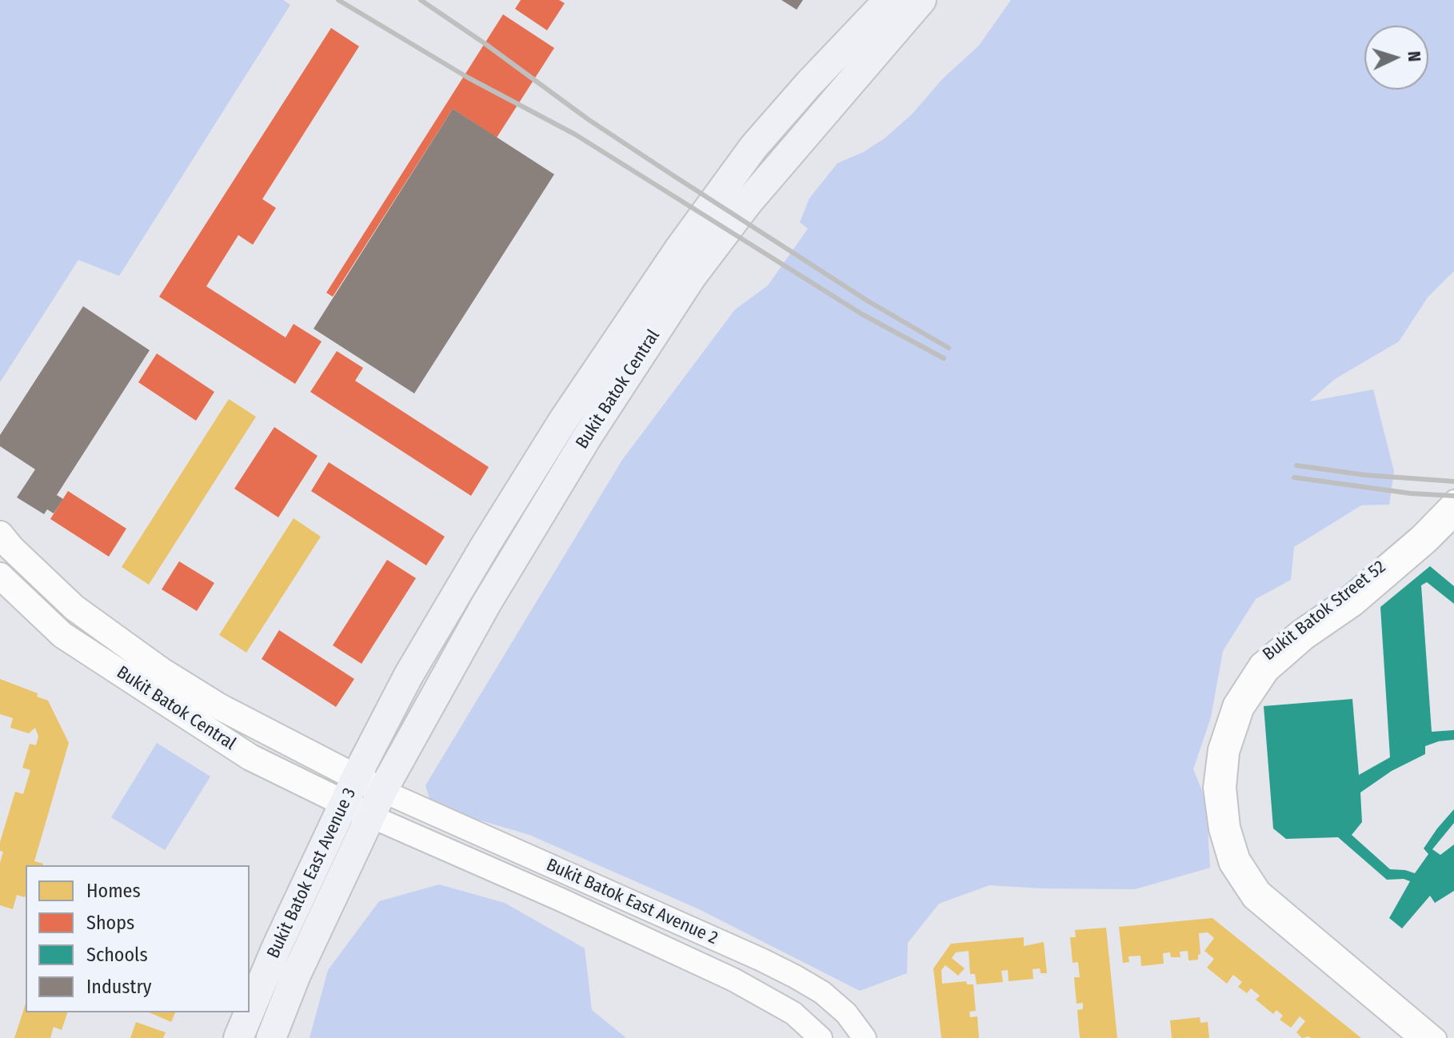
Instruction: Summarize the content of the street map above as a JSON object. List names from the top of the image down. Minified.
{"streets":{"main road":["Bukit Batok Central","Bukit Batok East Avenue 3"],"street":["Bukit Batok Street 52","Bukit Batok East Avenue 2"]},"crossings":[["Bukit Batok Central","Bukit Batok East Avenue 3"],["Bukit Batok Central","Bukit Batok East Avenue 2"],["Bukit Batok East Avenue 3","Bukit Batok East Avenue 2"]],"legend":["Homes","Shops","Schools","Industry"],"north":"right"}
